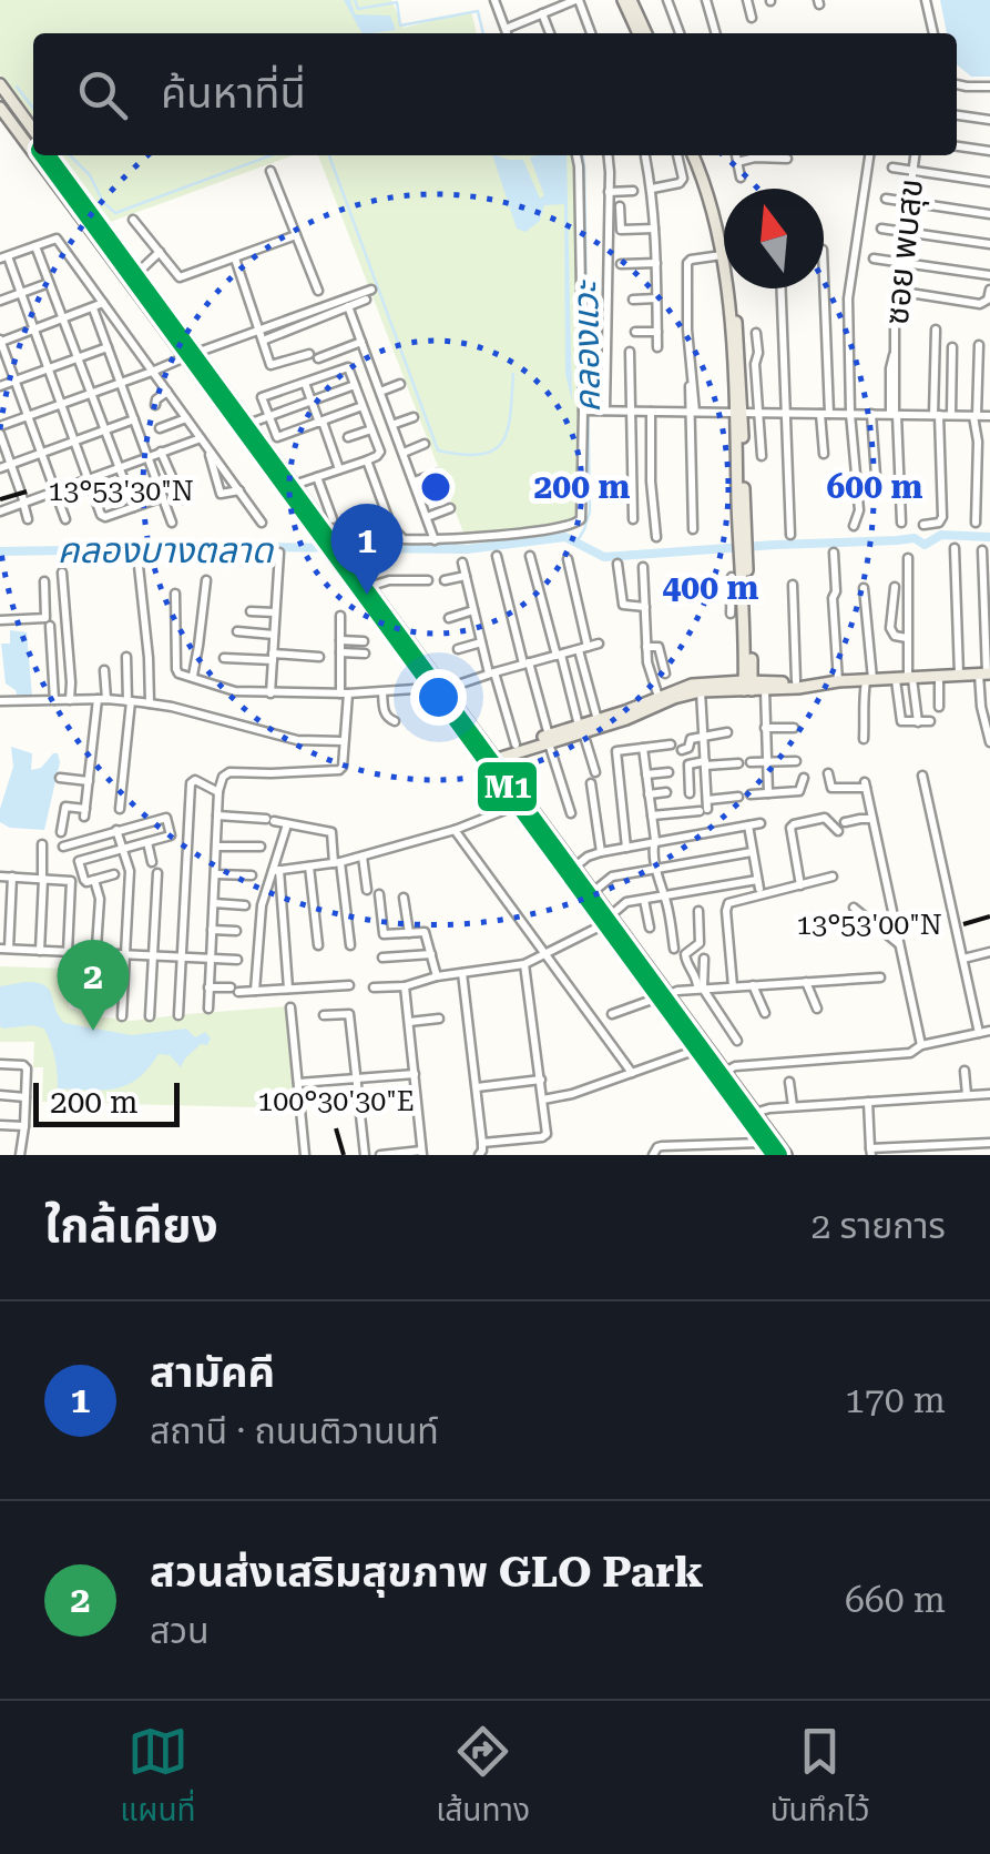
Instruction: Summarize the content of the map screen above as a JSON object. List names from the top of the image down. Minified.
{"streets":{"street":["ซอย พบสุข"]},"water":["คลองแวะ","คลองบางตลาด"],"lines":["transit line M1"],"scale_bar":"200 m","north":"top","page":{"search":"ค้นหาที่นี่","pins":["1","2"],"scale":"200 m","heading":["ใกล้เคียง","2 รายการ"],"list":[{"mark":"1","name":"สามัคคี","note":"สถานี · ถนนติวานนท์","value":"170 m"},{"mark":"2","name":"สวนส่งเสริมสุขภาพ GLO Park","note":"สวน","value":"660 m"}],"nav":["แผนที่","เส้นทาง","บันทึกไว้"]},"coordinates":["13°53'30\"N","13°53'00\"N","100°30'30\"E"],"rings":["200 m","600 m","400 m"]}
